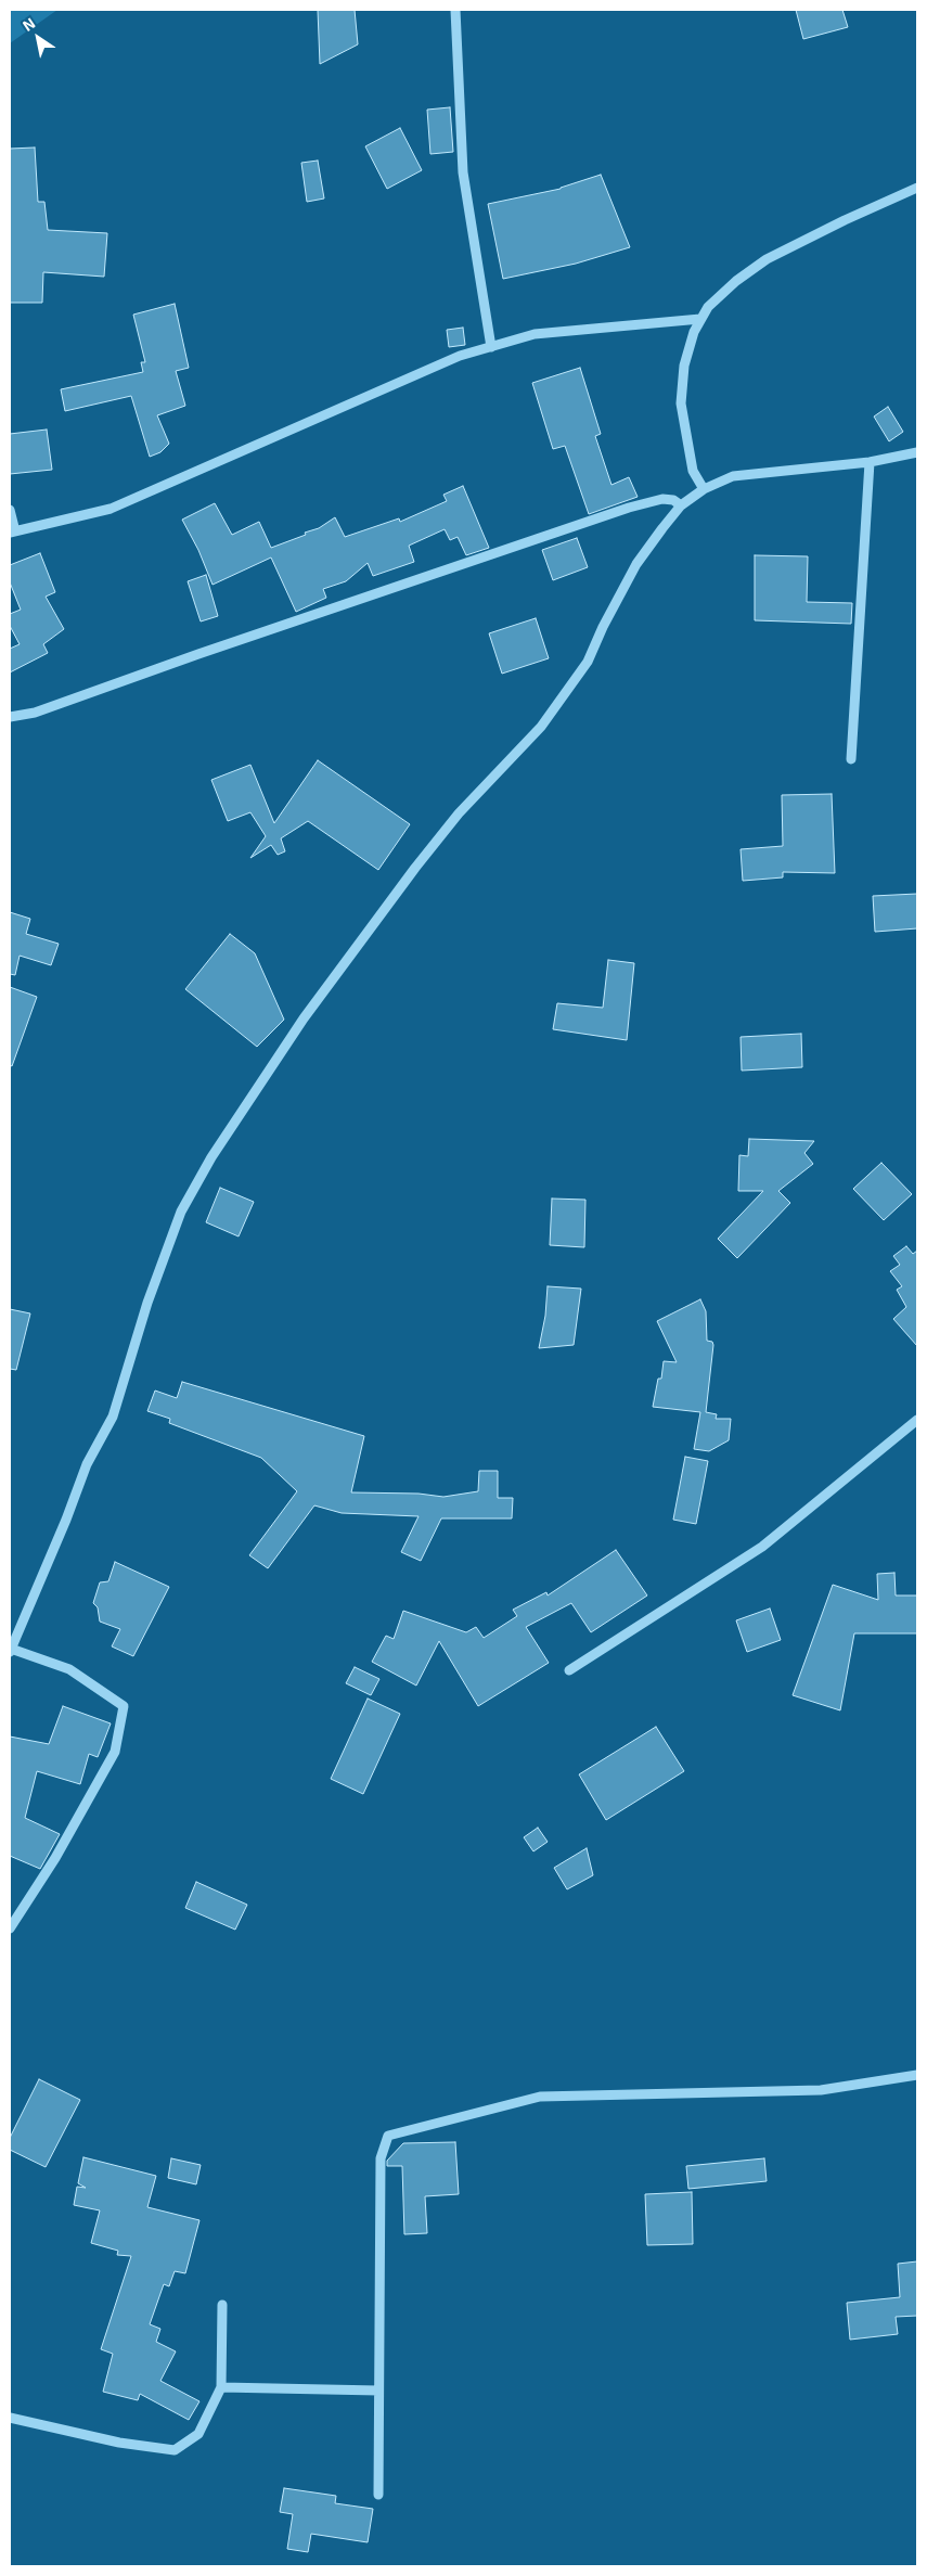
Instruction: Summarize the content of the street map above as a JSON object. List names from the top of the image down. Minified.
{"north":"top left"}
